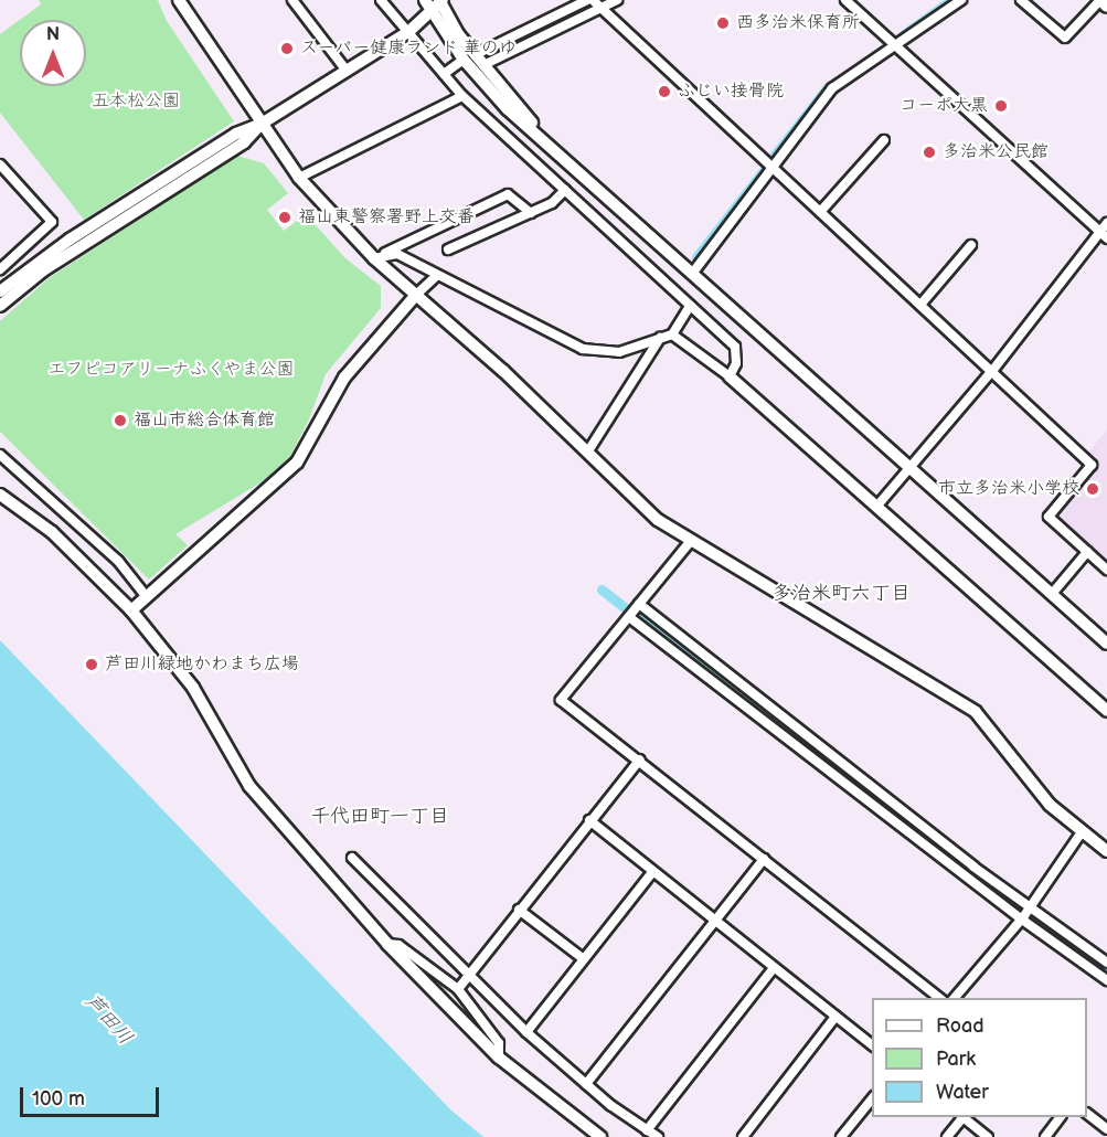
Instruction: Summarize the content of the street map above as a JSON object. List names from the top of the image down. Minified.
{"districts":["多治米町六丁目","千代田町一丁目"],"water":["芦田川"],"parks":["五本松公園","エフピコアリーナふくやま公園"],"places":["西多治米保育所","スーパー健康ランド 華のゆ","ふじい接骨院","コーポ大黒","多治米公民館","福山東警察署野上交番","福山市総合体育館","市立多治米小学校","芦田川緑地かわまち広場"],"legend":["Road","Park","Water"],"scale_bar":"100 m","north":"top"}
